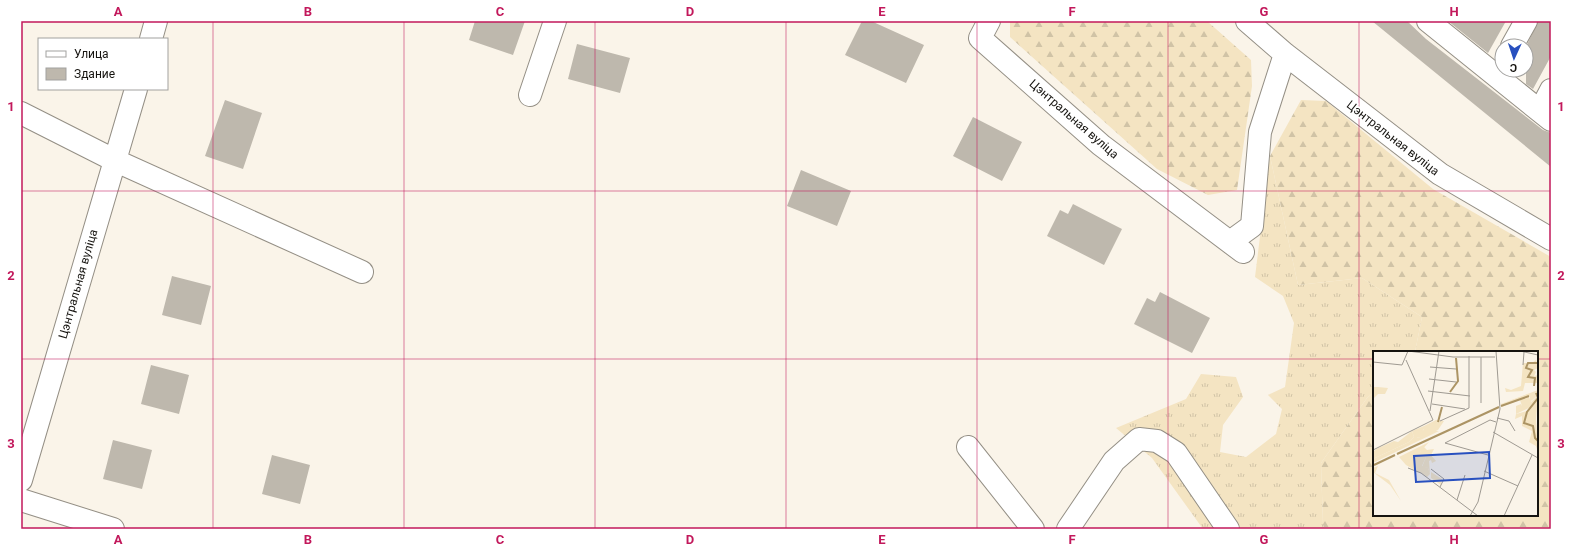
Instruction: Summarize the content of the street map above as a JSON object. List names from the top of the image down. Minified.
{"streets":{"street":["Цэнтральная вуліца"]},"legend":["Улица","Здание"],"north":"bottom","grid":{"columns":["A","B","C","D","E","F","G","H"],"rows":["1","2","3"]}}
